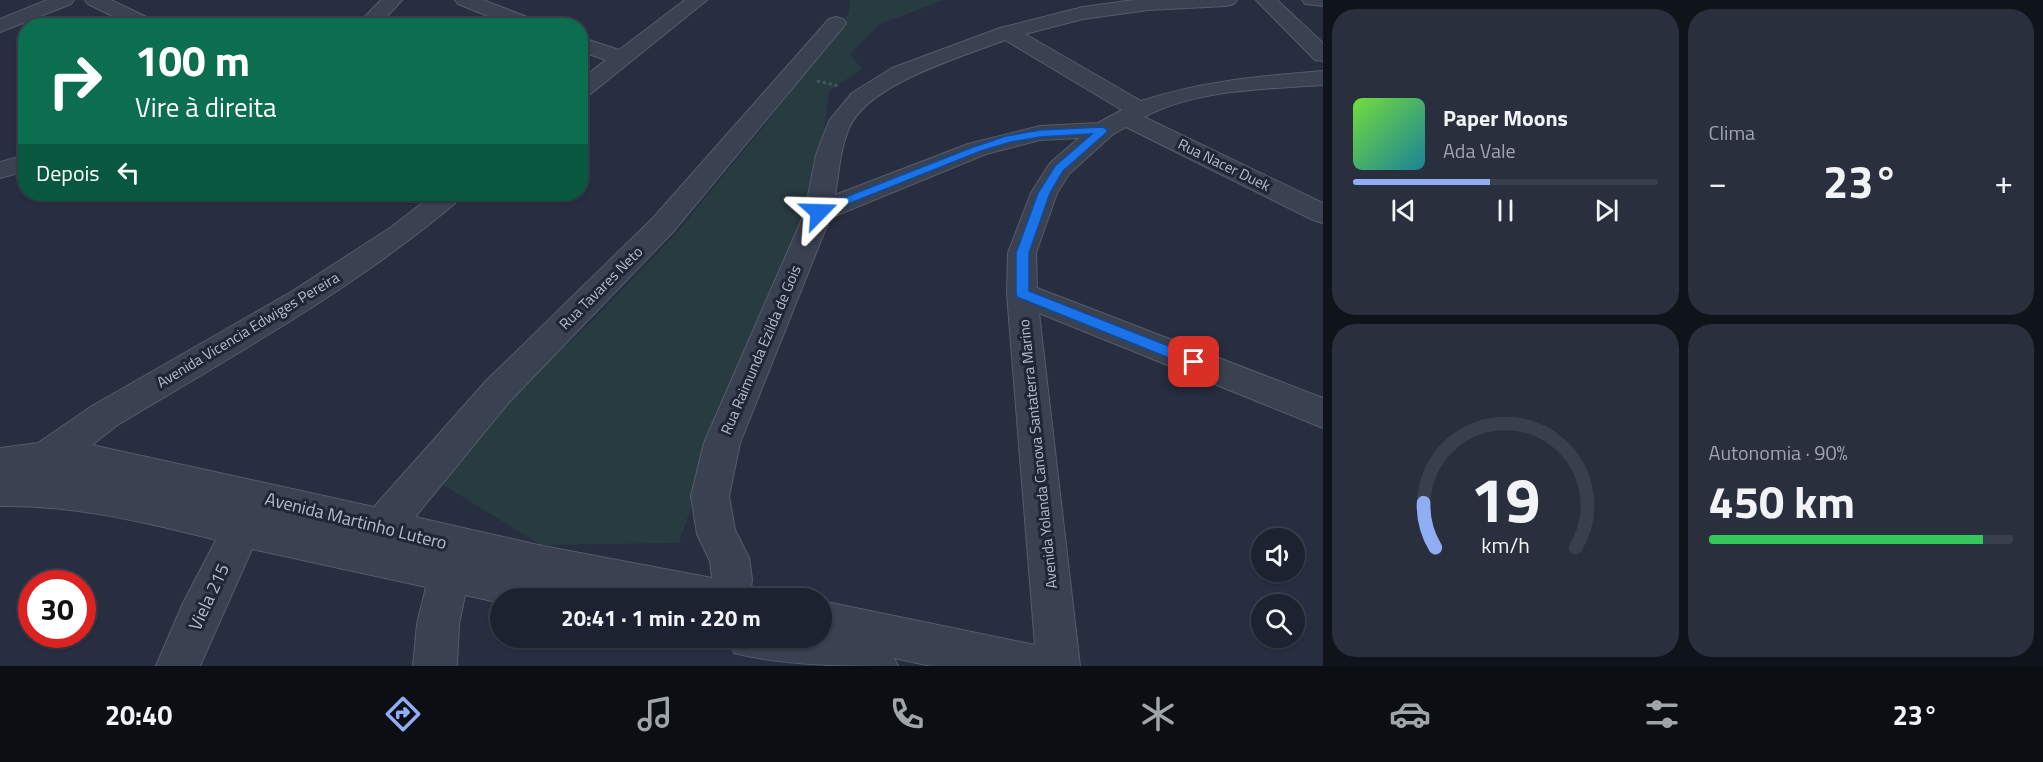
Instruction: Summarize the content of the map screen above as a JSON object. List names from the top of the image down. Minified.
{"streets":{"street":["Rua Nacer Duek","Rua Tavares Neto","Avenida Vicencia Edwiges Pereira","Rua Raimunda Ezilda de Gois","Avenida Yolanda Canova Santaterra Marino","Avenida Martinho Lutero","Viela 215"]},"crossings":[["Rua Nacer Duek","Rua Raimunda Ezilda de Gois"],["Rua Nacer Duek","Avenida Yolanda Canova Santaterra Marino"],["Rua Tavares Neto","Avenida Martinho Lutero"],["Avenida Vicencia Edwiges Pereira","Avenida Martinho Lutero"],["Avenida Martinho Lutero","Viela 215"]],"page":{"tile":["Clima",["Autonomia · 90%","450 km"]],"turn":["100 m","Vire à direita"],"song":["Paper Moons","Ada Vale"],"then":"Depois","heat":["−","23°","+"],"limit":"30","trip":"20:41 · 1 min · 220 m","tabs":["20:40","23°"],"gauge":["19","km/h"]}}
